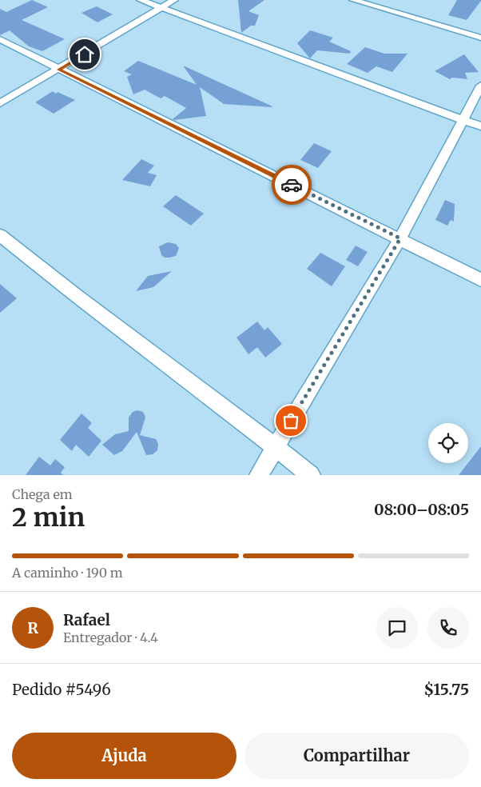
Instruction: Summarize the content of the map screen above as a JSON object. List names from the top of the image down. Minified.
{"page":{"heading":["2 min","Chega em","08:00–08:05"],"panel":["Rafael","Entregador · 4.4","Pedido #5496","$15.75"],"bar":"A caminho · 190 m","round":"R","buttons":["Ajuda","Compartilhar"]}}
